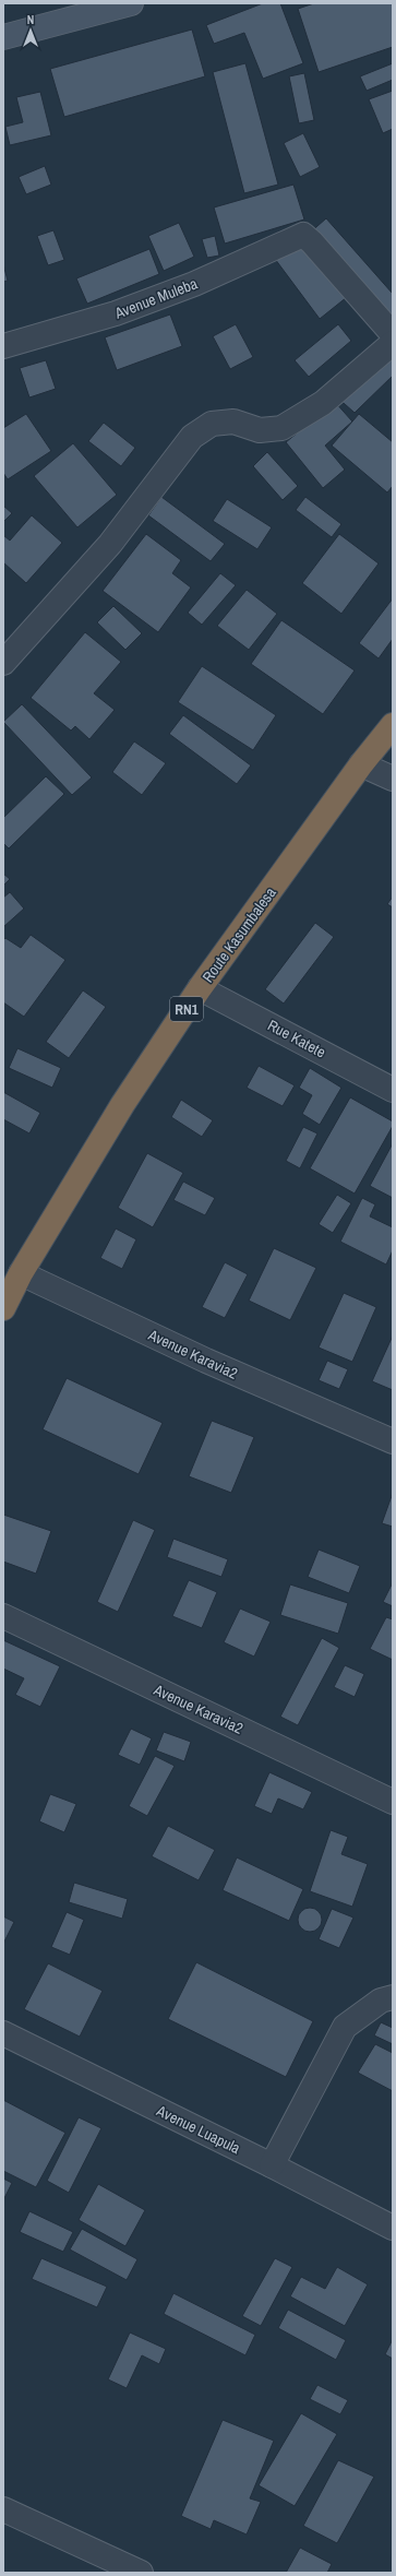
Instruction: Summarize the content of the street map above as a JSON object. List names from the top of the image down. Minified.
{"streets":{"highway":["Route Kasumbalesa","RN1"],"street":["Avenue Muleba","Rue Katete","Avenue Karavia2","Avenue Luapula"]},"crossings":[["Route Kasumbalesa","Rue Katete"],["Route Kasumbalesa","Avenue Karavia2"]],"north":"top"}
